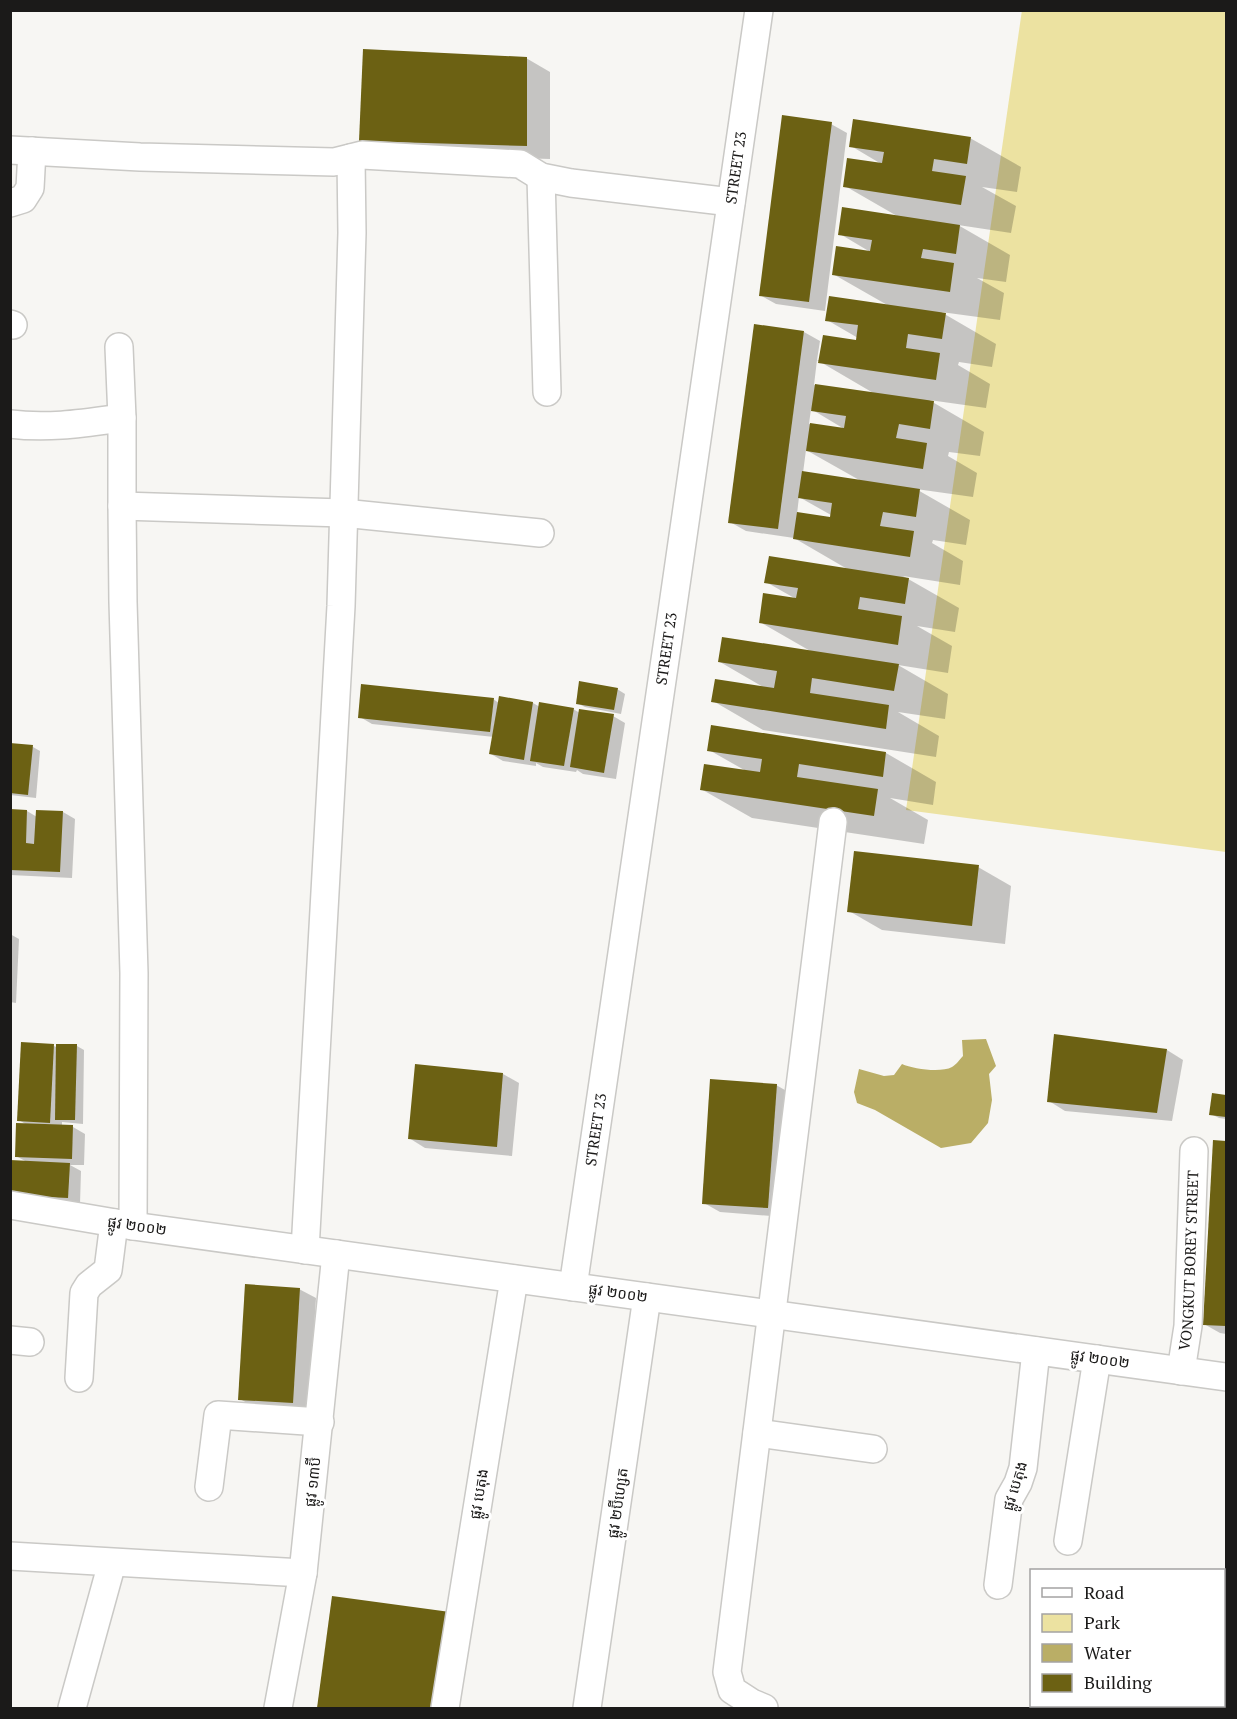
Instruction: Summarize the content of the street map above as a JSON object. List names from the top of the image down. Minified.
{"streets":{"street":["STREET 23","ផ្លូវ ២០០២","VONGKUT BOREY STREET","ផ្លូវ ១៣ប៊ី","ផ្លូវ បេតុង","ផ្លូវ ២ប៊ីហ្សេត"]},"crossings":[["STREET 23","ផ្លូវ ២០០២"],["ផ្លូវ ២០០២","VONGKUT BOREY STREET"],["ផ្លូវ ២០០២","ផ្លូវ ១៣ប៊ី"],["ផ្លូវ ២០០២","ផ្លូវ បេតុង"],["ផ្លូវ ២០០២","ផ្លូវ ២ប៊ីហ្សេត"]],"legend":["Road","Park","Water","Building"]}
